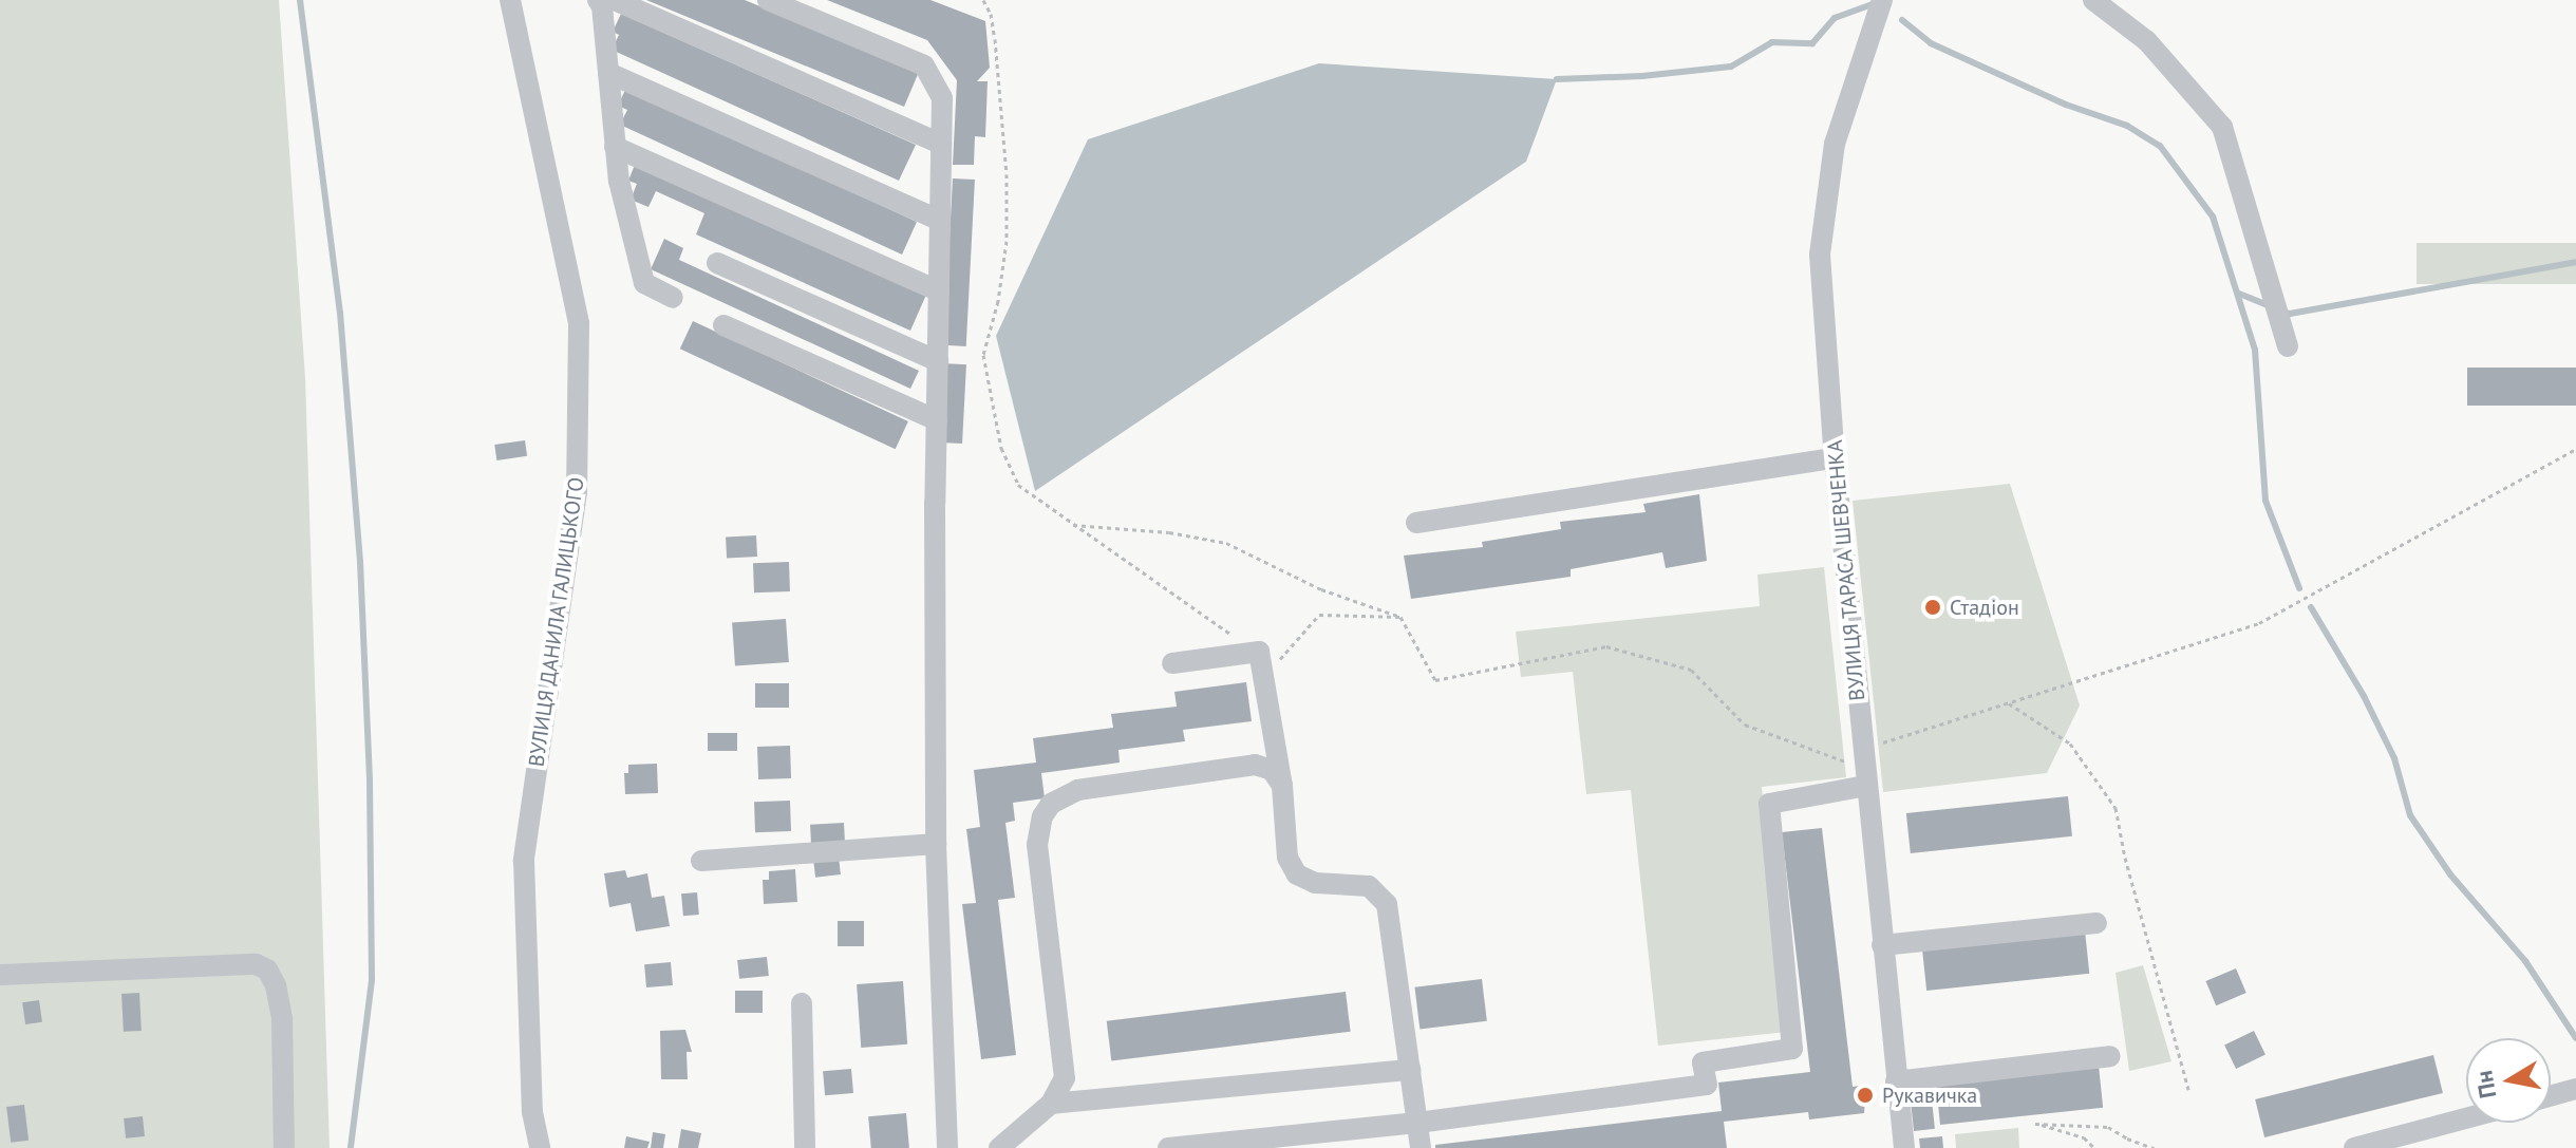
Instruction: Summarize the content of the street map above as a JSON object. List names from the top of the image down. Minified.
{"streets":{"street":["ВУЛИЦЯ ТАРАСА ШЕВЧЕНКА","ВУЛИЦЯ ДАНИЛА ГАЛИЦЬКОГО"]},"places":["Стадіон","Рукавичка"],"north":"left"}
